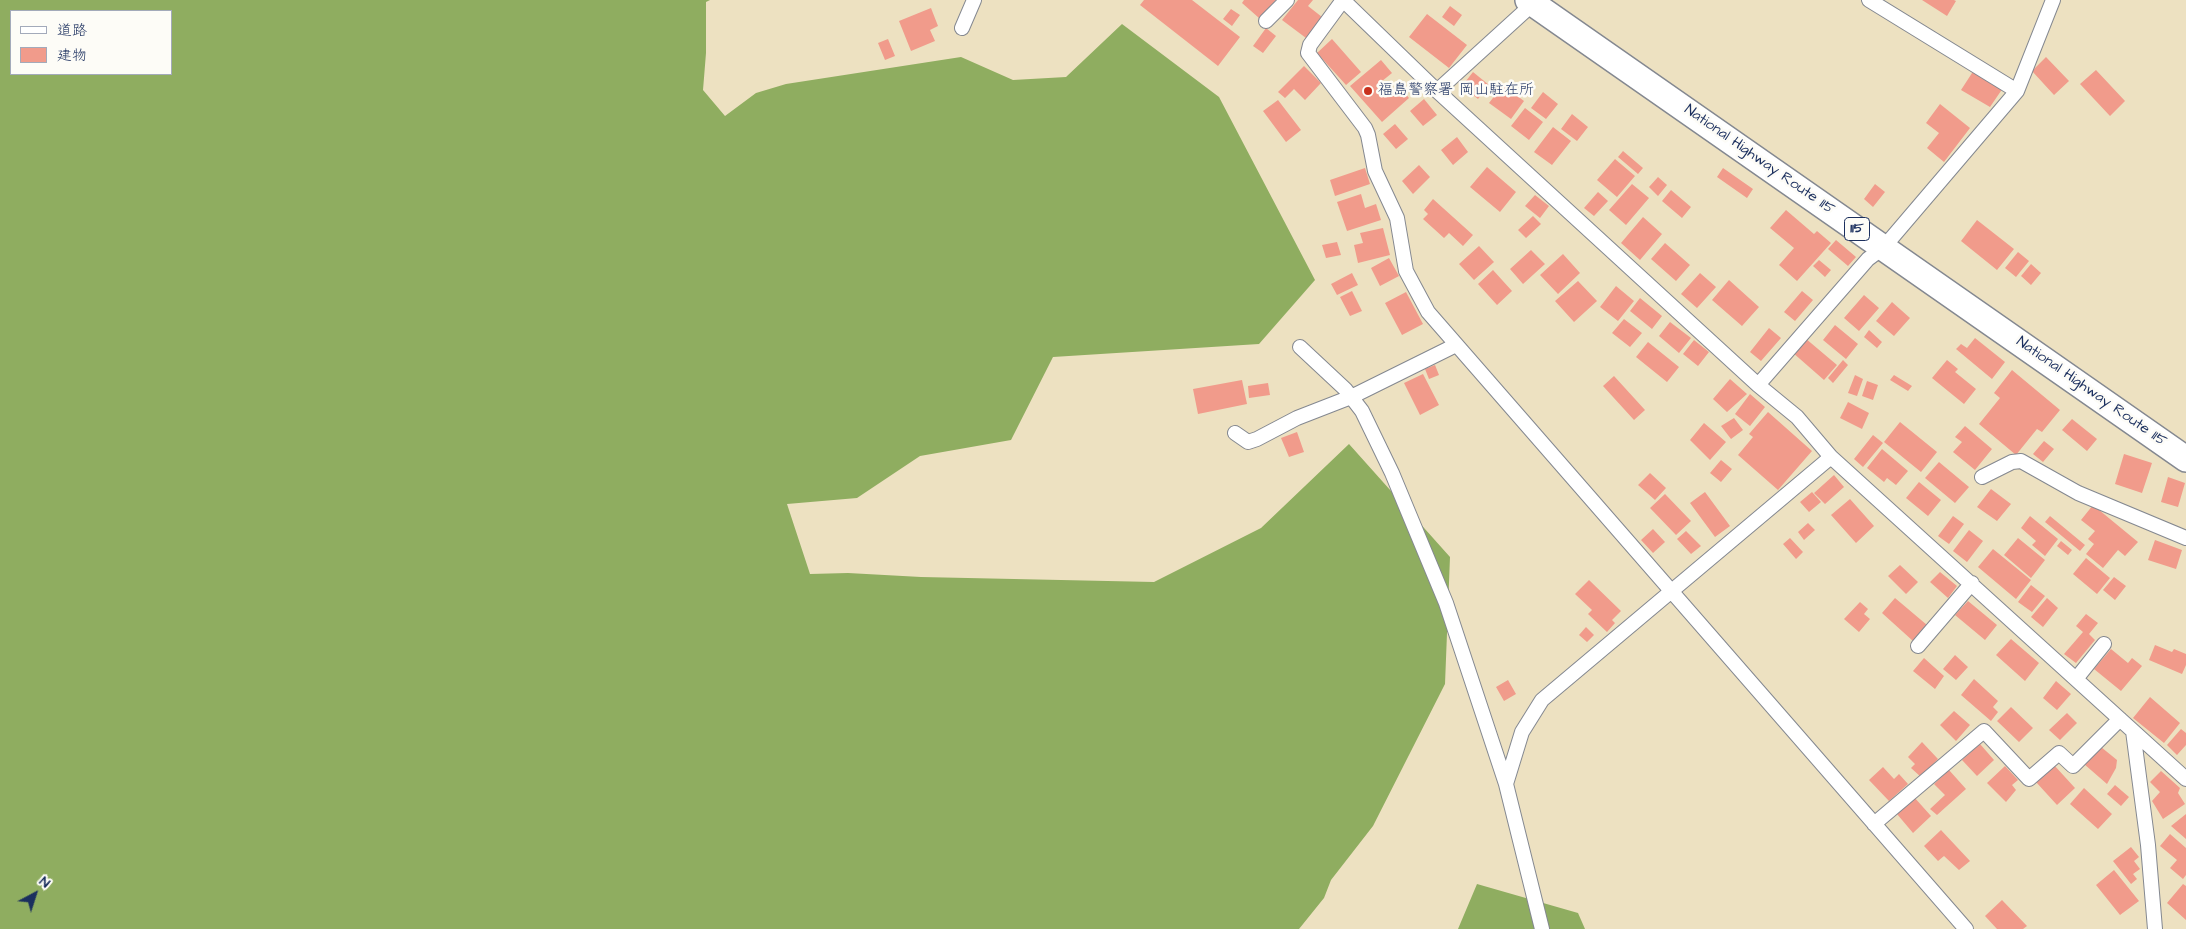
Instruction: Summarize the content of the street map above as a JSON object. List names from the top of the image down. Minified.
{"streets":{"highway":["National Highway Route 115","115"]},"places":["福島警察署 岡山駐在所"],"legend":["道路","建物"],"north":"top right"}
